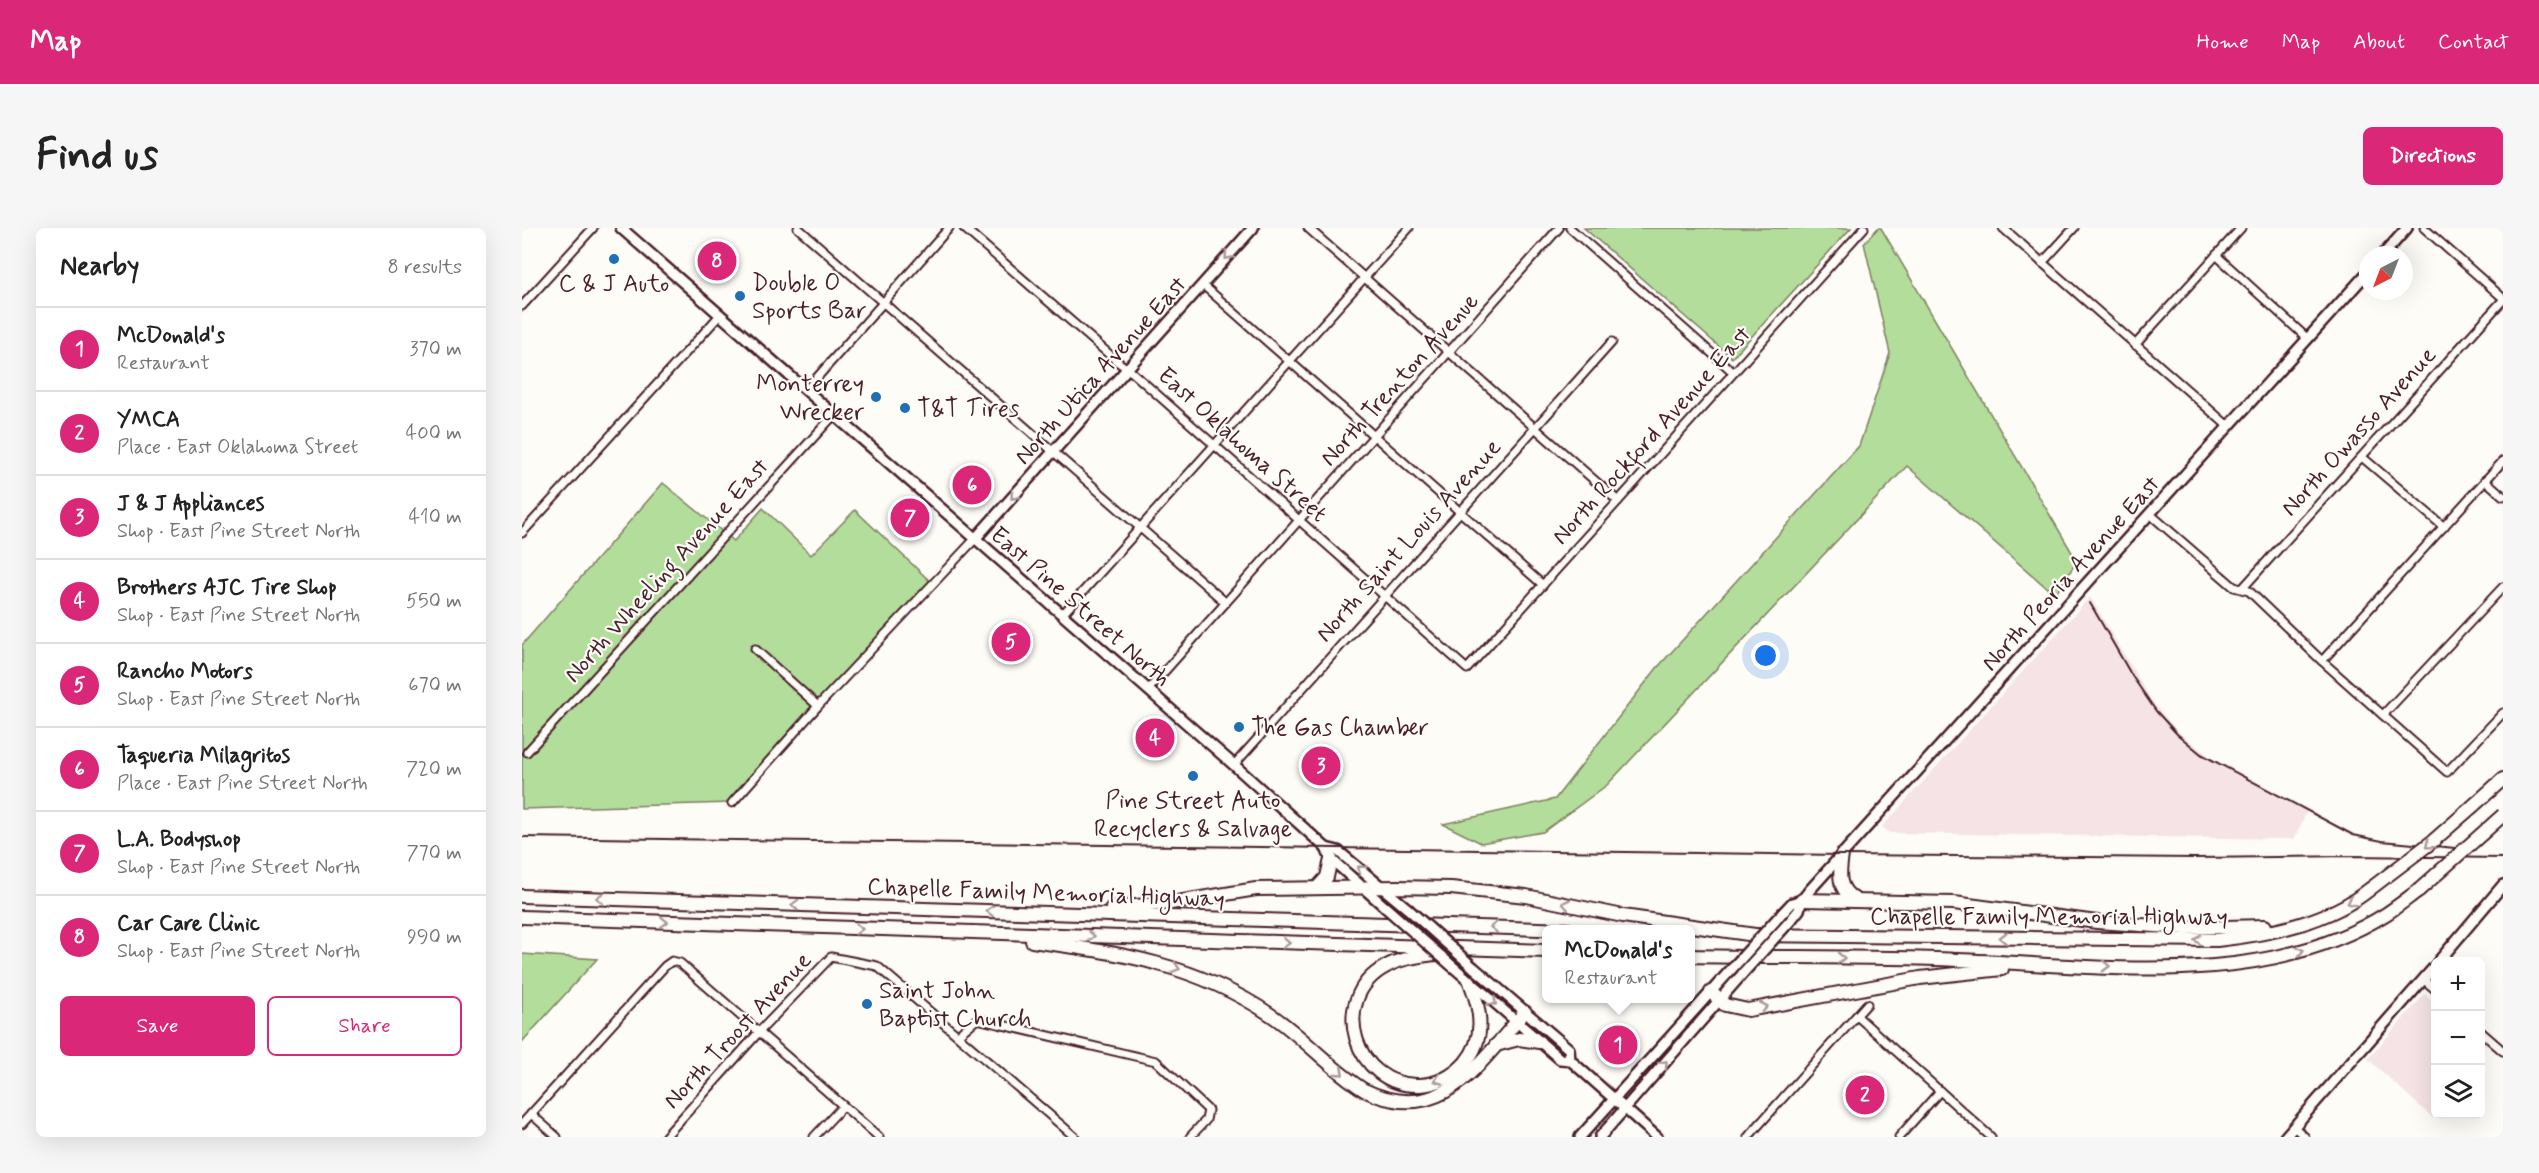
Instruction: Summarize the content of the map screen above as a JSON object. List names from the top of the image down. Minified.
{"streets":{"highway":["Chapelle Family Memorial Highway"],"main road":["North Utica Avenue East","North Peoria Avenue East","East Pine Street North"],"street":["North Trenton Avenue","North Owasso Avenue","North Rockford Avenue East","East Oklahoma Street","North Saint Louis Avenue","North Wheeling Avenue East","North Troost Avenue"]},"crossings":[["North Utica Avenue East","East Oklahoma Street"],["North Utica Avenue East","East Pine Street North"],["North Trenton Avenue","East Oklahoma Street"],["North Trenton Avenue","East Pine Street North"],["North Rockford Avenue East","East Oklahoma Street"],["East Oklahoma Street","North Saint Louis Avenue"],["North Saint Louis Avenue","East Pine Street North"],["North Wheeling Avenue East","East Pine Street North"],["North Peoria Avenue East","East Pine Street North"]],"places":["C & J Auto","Double O Sports Bar","Monterrey Wrecker","T&T Tires","The Gas Chamber","Pine Street Auto Recyclers & Salvage","Saint John Baptist Church"],"north":"bottom left","page":{"header":"Map","nav":["Home","Map","About","Contact"],"buttons":["Directions",["Save","Share"]],"title":"Find us","heading":["Nearby","8 results"],"pins":["8","6","7","5","4","3","1","2"],"list":[{"mark":"1","name":"McDonald's","note":"Restaurant","value":"370 m"},{"mark":"2","name":"YMCA","note":"Place · East Oklahoma Street","value":"400 m"},{"mark":"3","name":"J & J Appliances","note":"Shop · East Pine Street North","value":"410 m"},{"mark":"4","name":"Brothers AJC Tire Shop","note":"Shop · East Pine Street North","value":"550 m"},{"mark":"5","name":"Rancho Motors","note":"Shop · East Pine Street North","value":"670 m"},{"mark":"6","name":"Taqueria Milagritos","note":"Place · East Pine Street North","value":"720 m"},{"mark":"7","name":"L.A. Bodyshop","note":"Shop · East Pine Street North","value":"770 m"},{"mark":"8","name":"Car Care Clinic","note":"Shop · East Pine Street North","value":"990 m"}],"popup":["McDonald's","Restaurant"],"map_buttons":["+","−"]}}
